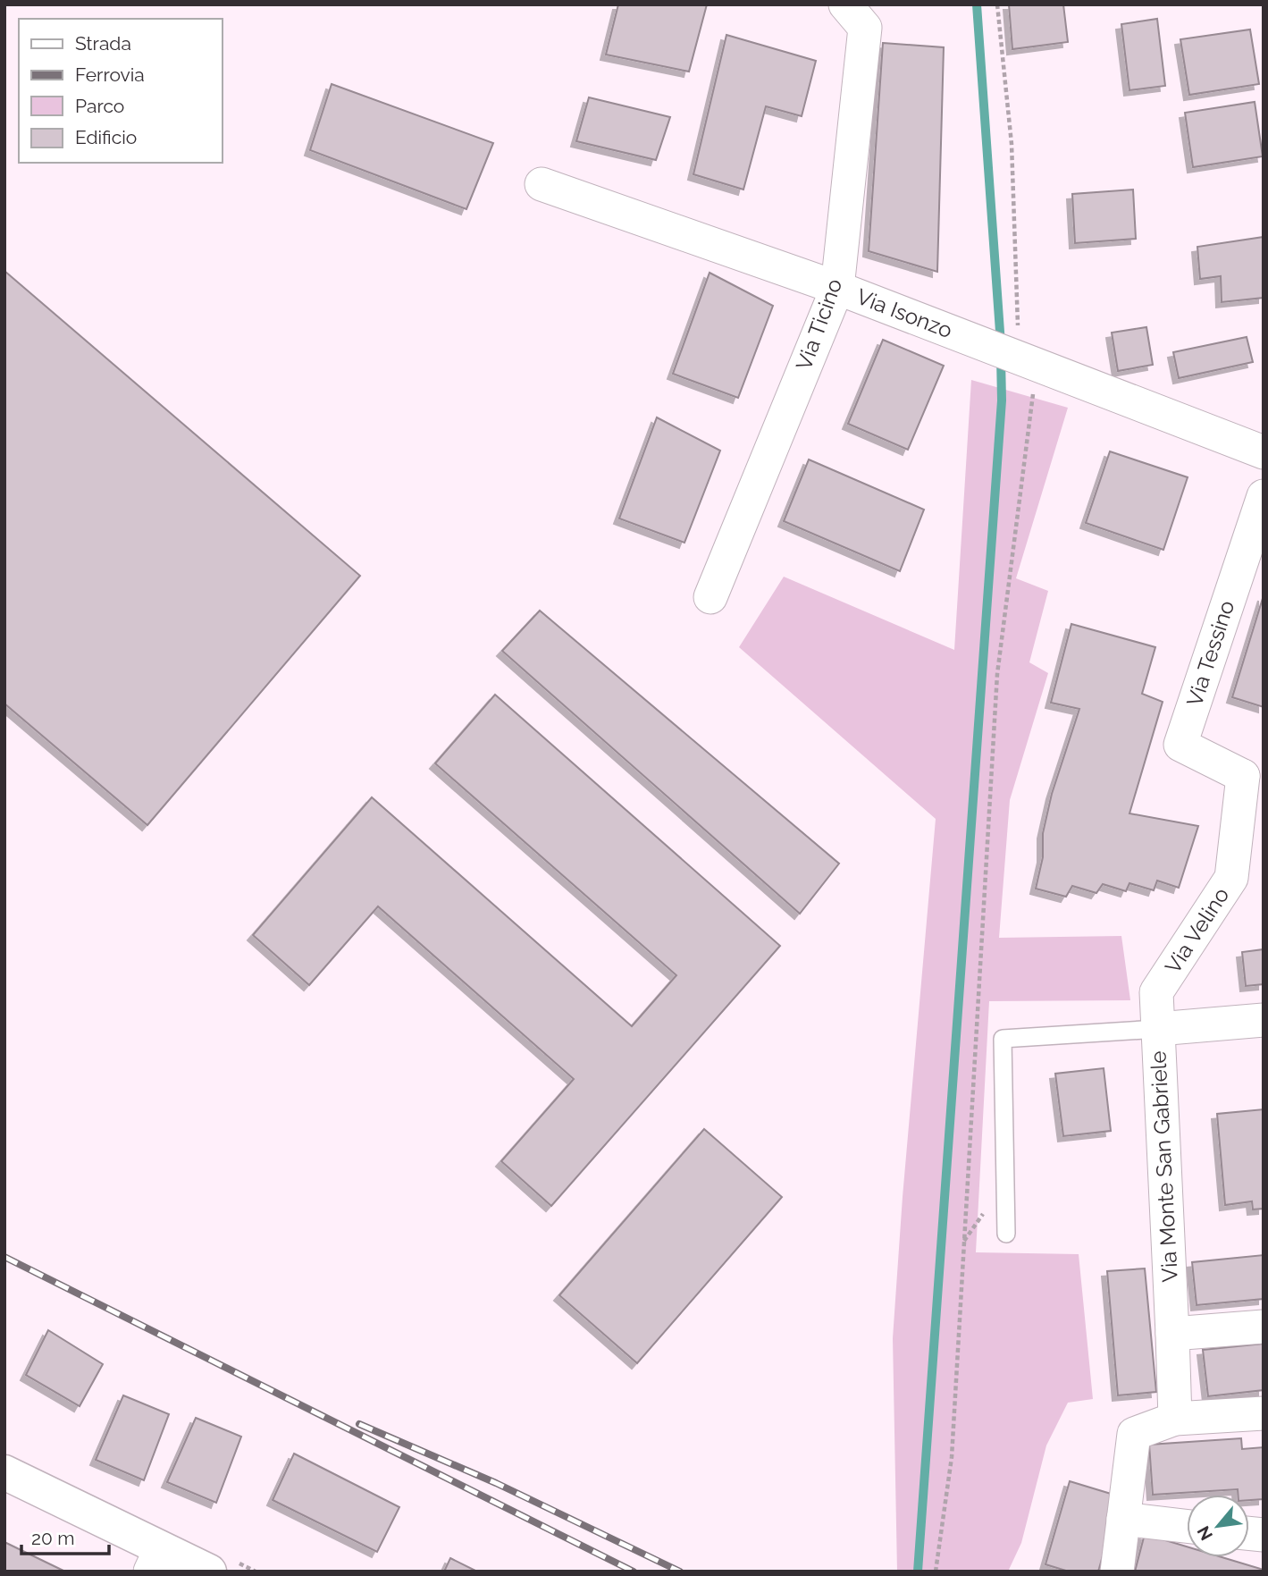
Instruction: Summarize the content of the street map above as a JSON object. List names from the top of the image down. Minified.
{"streets":{"street":["Via Isonzo","Via Ticino","Via Tessino","Via Velino","Via Monte San Gabriele"]},"crossings":[["Via Isonzo","Via Ticino"],["Via Tessino","Via Velino"],["Via Velino","Via Monte San Gabriele"]],"legend":["Strada","Ferrovia","Parco","Edificio"],"scale_bar":"20 m","north":"bottom left"}
